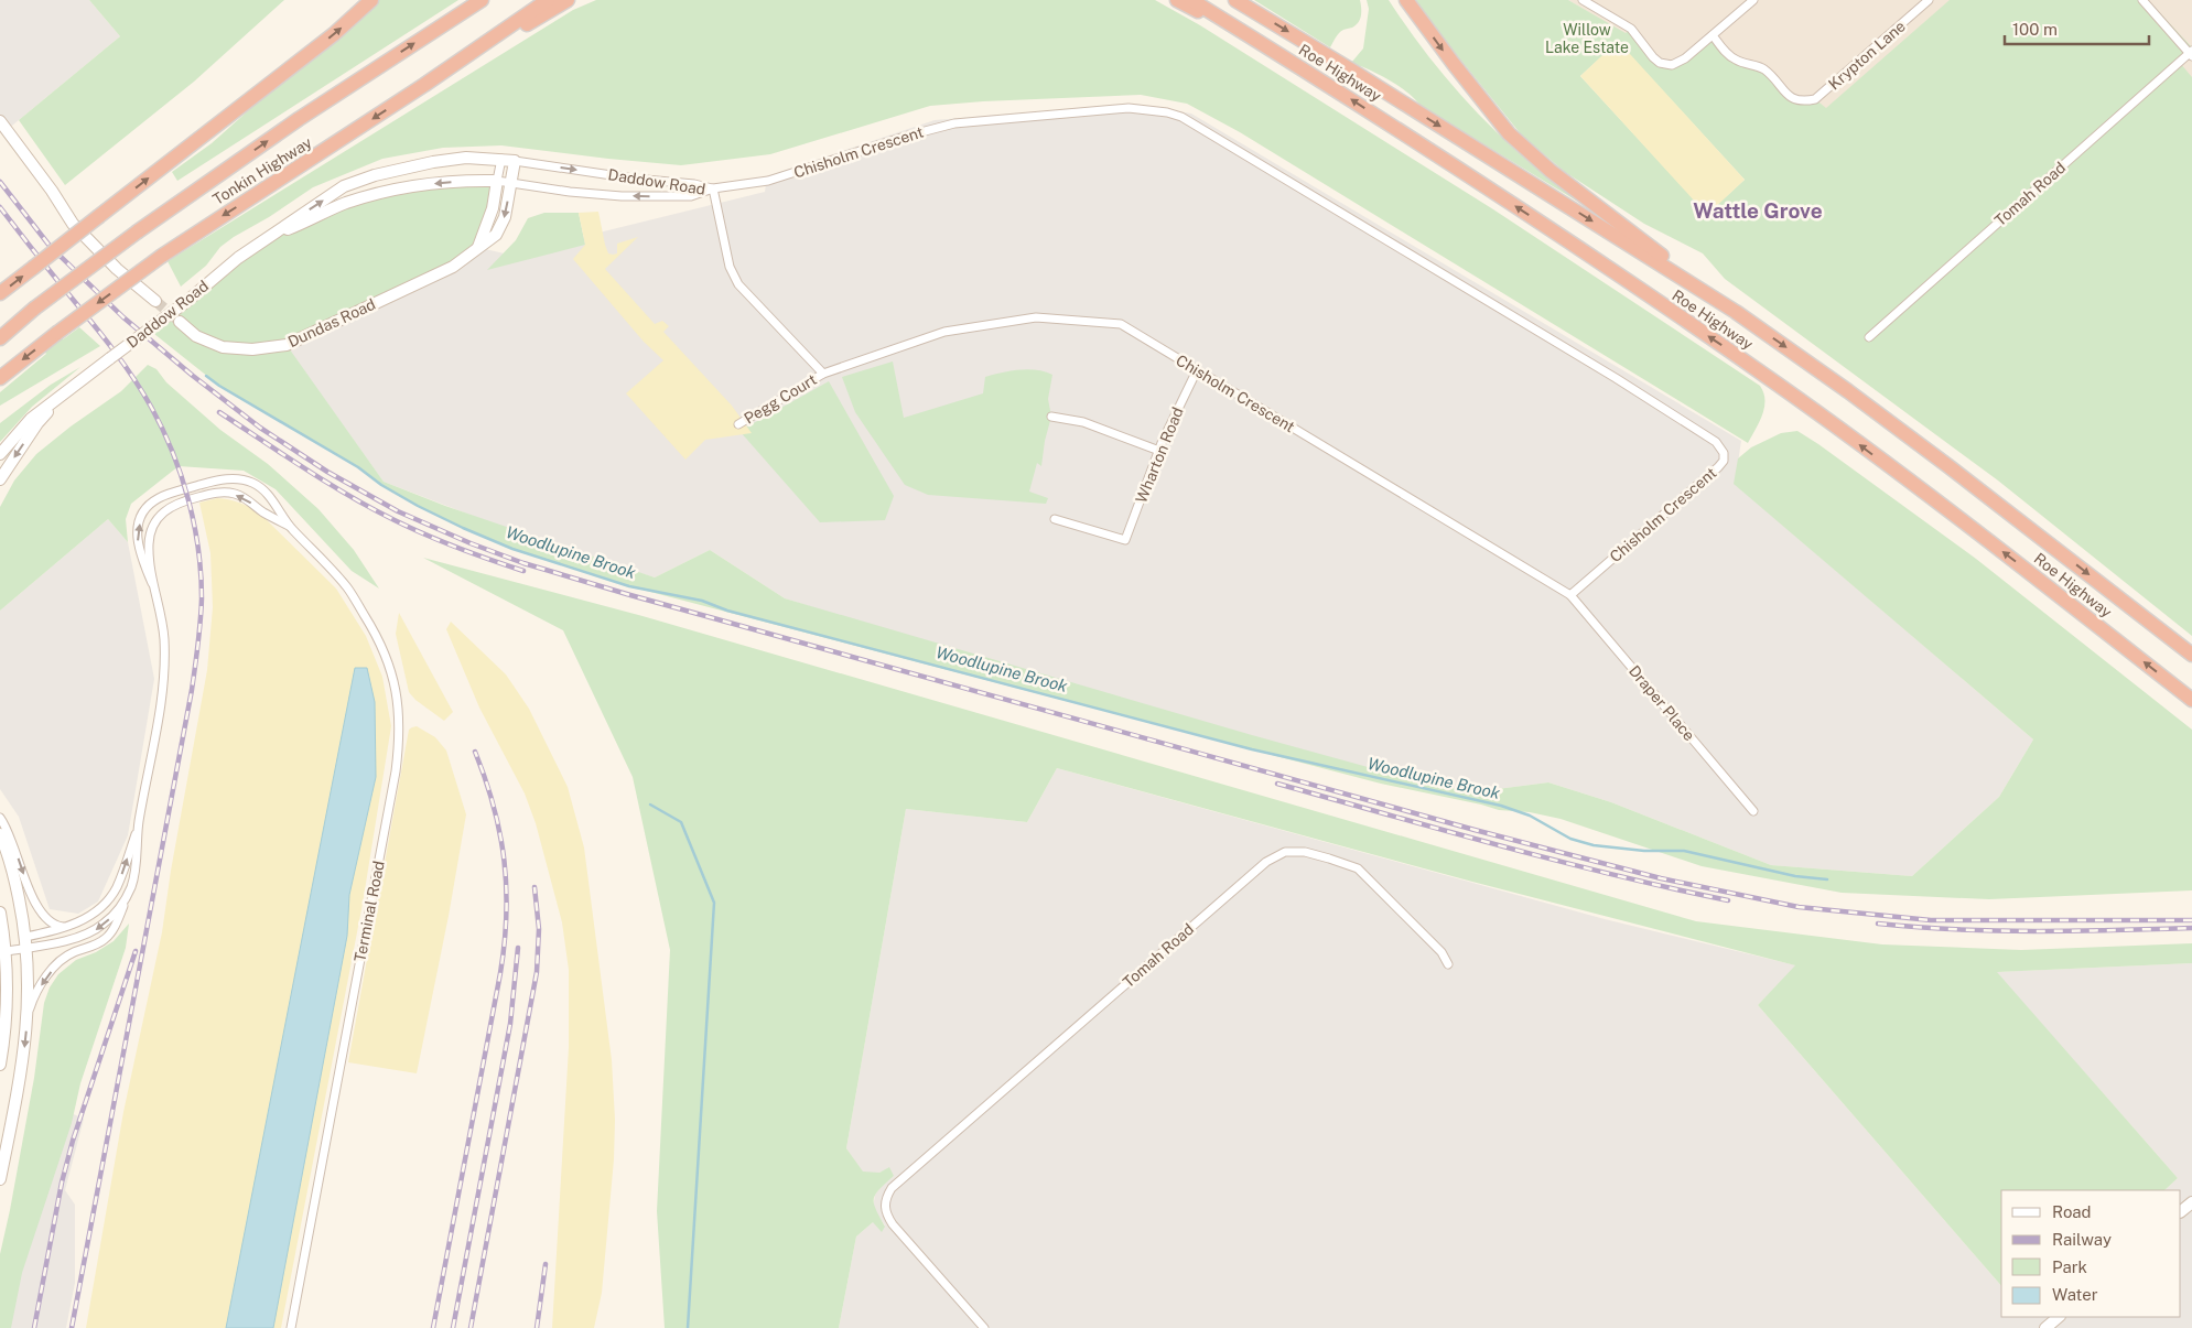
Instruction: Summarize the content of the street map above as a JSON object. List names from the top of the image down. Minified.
{"streets":{"highway":["Roe Highway","Tonkin Highway"],"main road":["Daddow Road","Dundas Road"],"street":["Krypton Lane","Chisholm Crescent","Tomah Road","Pegg Court","Wharton Road","Draper Place","Terminal Road"]},"crossings":[["Chisholm Crescent","Daddow Road"],["Chisholm Crescent","Pegg Court"],["Chisholm Crescent","Wharton Road"],["Chisholm Crescent","Draper Place"],["Daddow Road","Dundas Road"]],"districts":["Wattle Grove"],"water":["Woodlupine Brook"],"parks":["Willow Lake Estate"],"legend":["Road","Railway","Park","Water"],"scale_bar":"100 m"}
